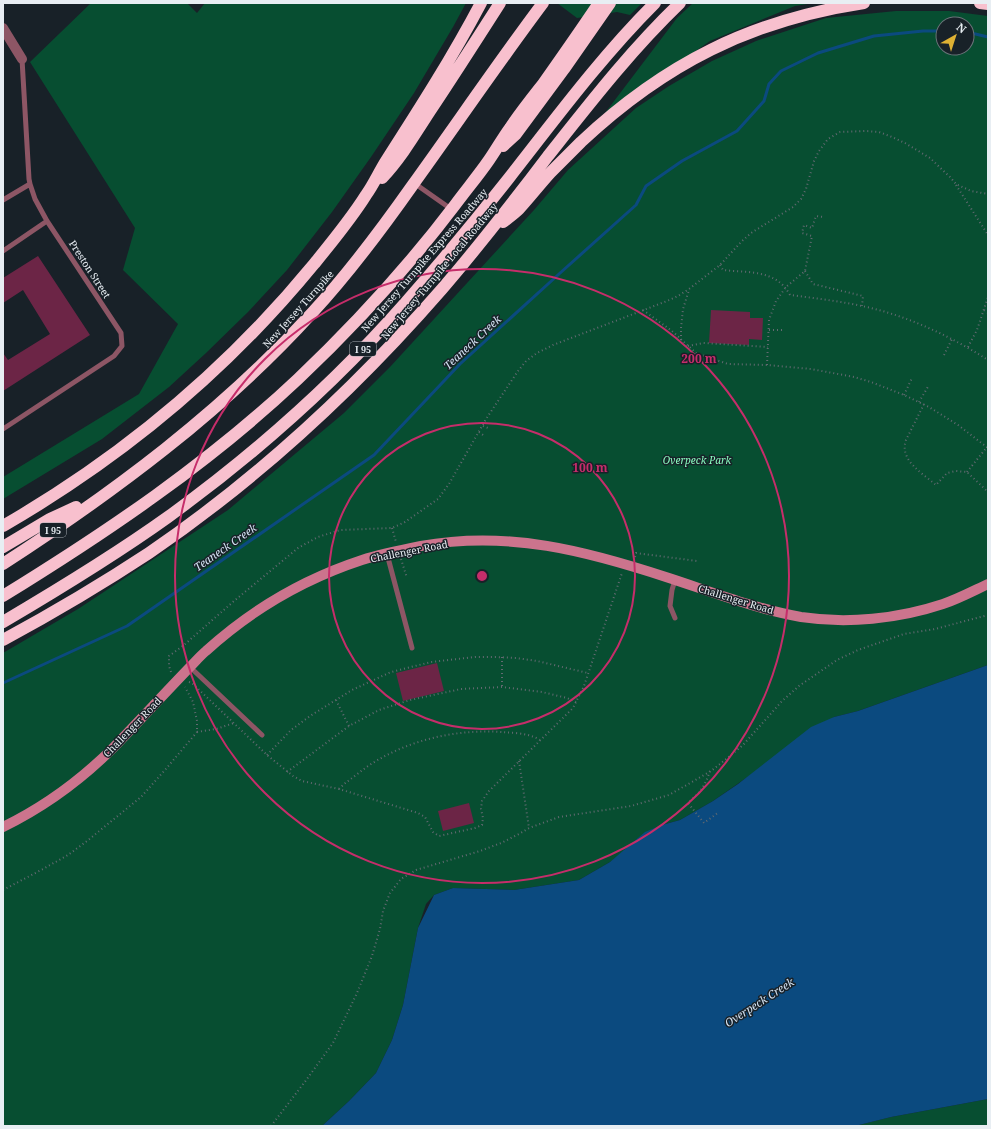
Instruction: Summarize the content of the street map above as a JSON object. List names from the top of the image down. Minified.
{"streets":{"highway":["New Jersey Turnpike Express Roadway","New Jersey Turnpike Local Roadway","New Jersey Turnpike","I 95"],"street":["Challenger Road"],"lane":["Preston Street"]},"water":["Teaneck Creek","Overpeck Creek"],"parks":["Overpeck Park"],"north":"top right","rings":["200 m","100 m"]}
